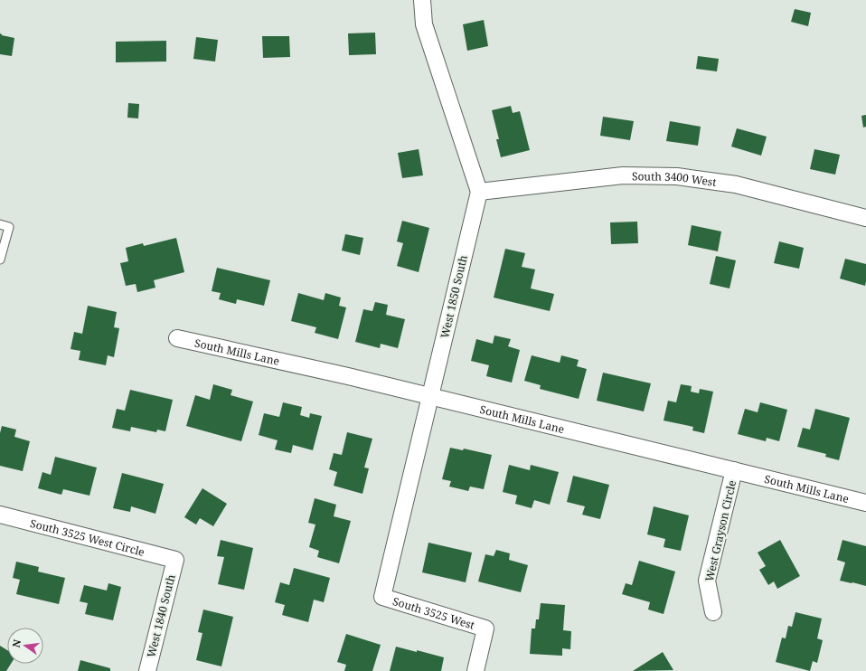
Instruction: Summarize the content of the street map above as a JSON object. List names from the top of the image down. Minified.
{"streets":{"street":["South 3400 West","West 1850 South","South Mills Lane","West Grayson Circle","South 3525 West Circle","South 3525 West","West 1840 South"]},"crossings":[["South 3400 West","West 1850 South"],["West 1850 South","South Mills Lane"],["West 1850 South","South 3525 West"],["South Mills Lane","West Grayson Circle"],["South 3525 West Circle","West 1840 South"]],"north":"left"}
